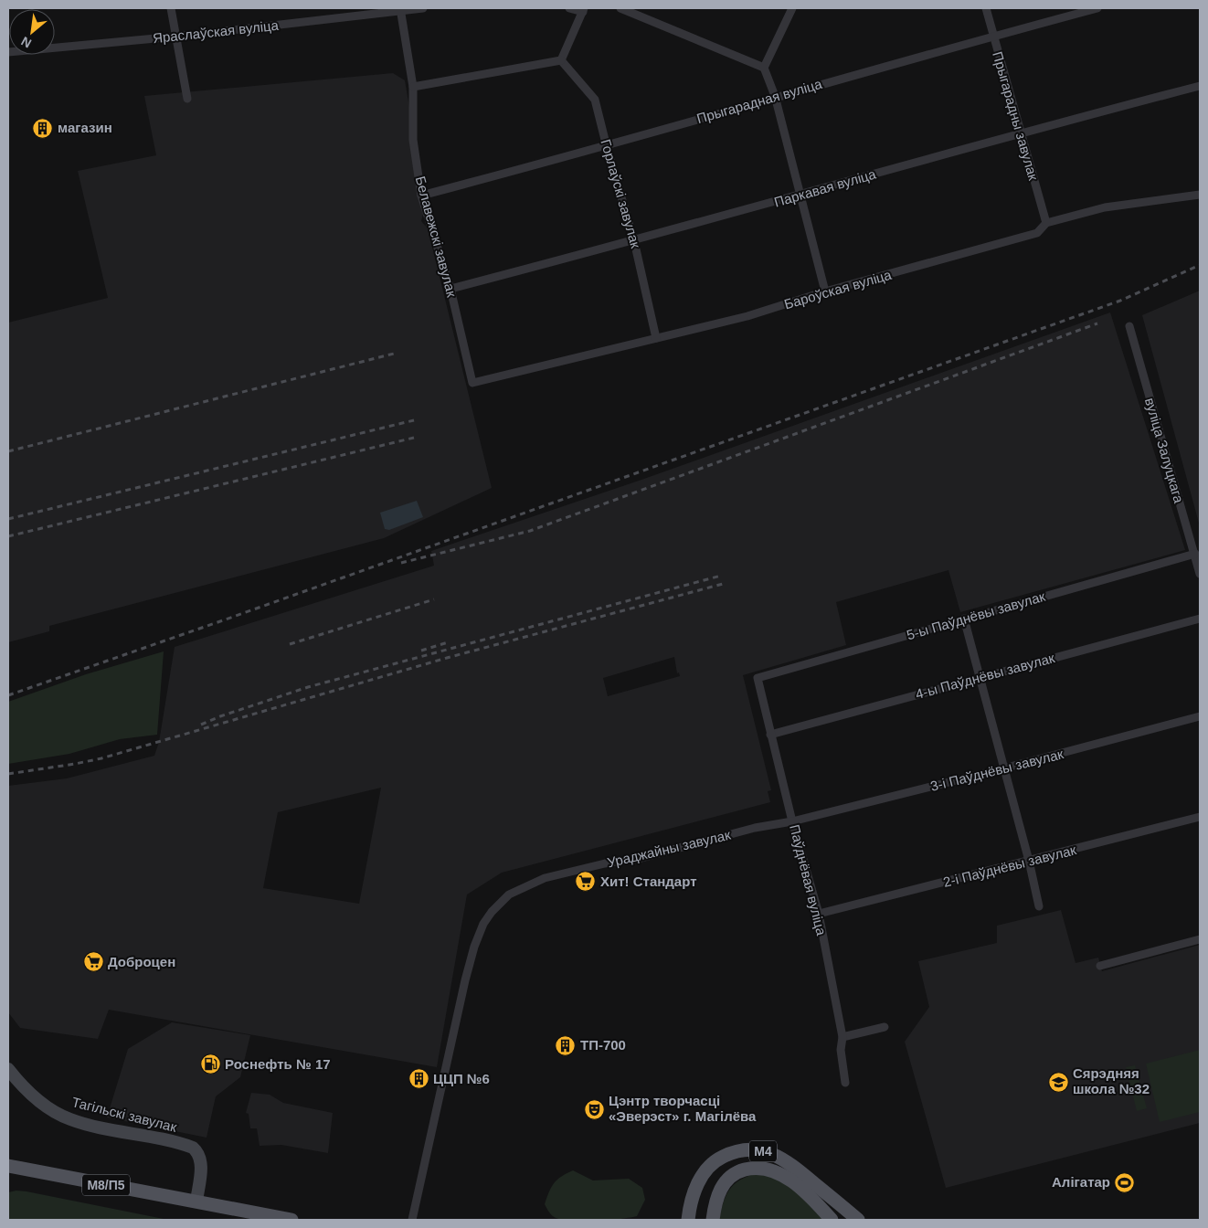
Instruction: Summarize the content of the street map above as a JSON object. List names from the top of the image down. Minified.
{"streets":{"main road":["Тагільскі завулак","М4","М8/П5"],"street":["Яраслаўская вуліца","Прыгарадная вуліца","Прыгарадны завулак","Паркавая вуліца","Горлаўскі завулак","Белавежскі завулак","Бароўская вуліца","вуліца Залуцкага","5-ы Паўднёвы завулак","4-ы Паўднёвы завулак","3-і Паўднёвы завулак","Ураджайны завулак","2-і Паўднёвы завулак","Паўднёвая вуліца"]},"crossings":[["Яраслаўская вуліца","Белавежскі завулак"],["Прыгарадная вуліца","Прыгарадны завулак"],["Прыгарадная вуліца","Горлаўскі завулак"],["Прыгарадная вуліца","Белавежскі завулак"],["Прыгарадны завулак","Паркавая вуліца"],["Прыгарадны завулак","Бароўская вуліца"],["Паркавая вуліца","Горлаўскі завулак"],["Паркавая вуліца","Белавежскі завулак"],["Горлаўскі завулак","Бароўская вуліца"],["Белавежскі завулак","Бароўская вуліца"],["вуліца Залуцкага","5-ы Паўднёвы завулак"],["5-ы Паўднёвы завулак","Паўднёвая вуліца"],["4-ы Паўднёвы завулак","Паўднёвая вуліца"],["3-і Паўднёвы завулак","Ураджайны завулак"],["3-і Паўднёвы завулак","Паўднёвая вуліца"],["Ураджайны завулак","Паўднёвая вуліца"],["2-і Паўднёвы завулак","Паўднёвая вуліца"],["Тагільскі завулак","М8/П5"]],"places":{"building":["магазин","ТП-700","ЦЦП №6"],"supermarket":["Хит! Стандарт","Доброцен"],"fuel station":["Роснефть № 17"],"school or university":["Сярэдняя школа №32"],"theatre":["Цэнтр творчасці «Эверэст» г. Магілёва"],"sports":["Алігатар"]},"north":"bottom left"}
